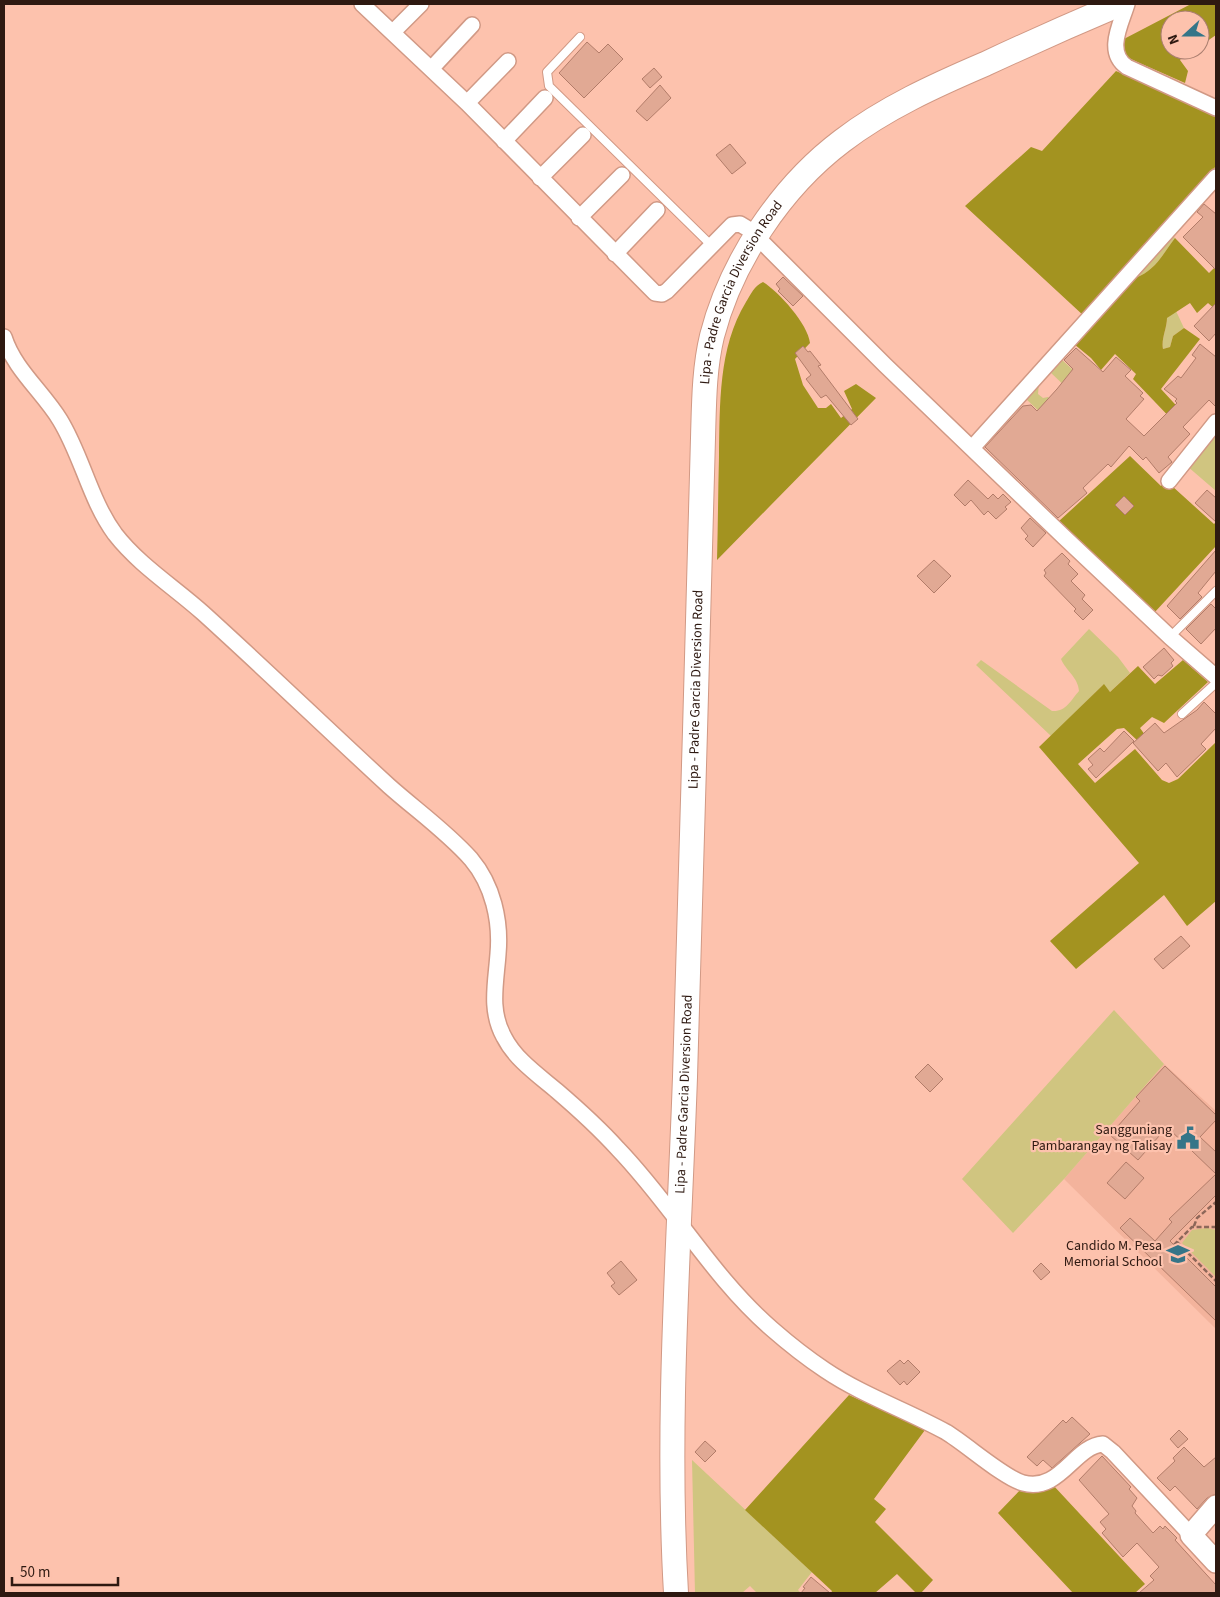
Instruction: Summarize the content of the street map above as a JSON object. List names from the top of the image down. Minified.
{"streets":{"main road":["Lipa - Padre Garcia Diversion Road"]},"places":{"public building":["Sangguniang Pambarangay ng Talisay"],"school or university":["Candido M. Pesa Memorial School"]},"scale_bar":"50 m","north":"left"}
